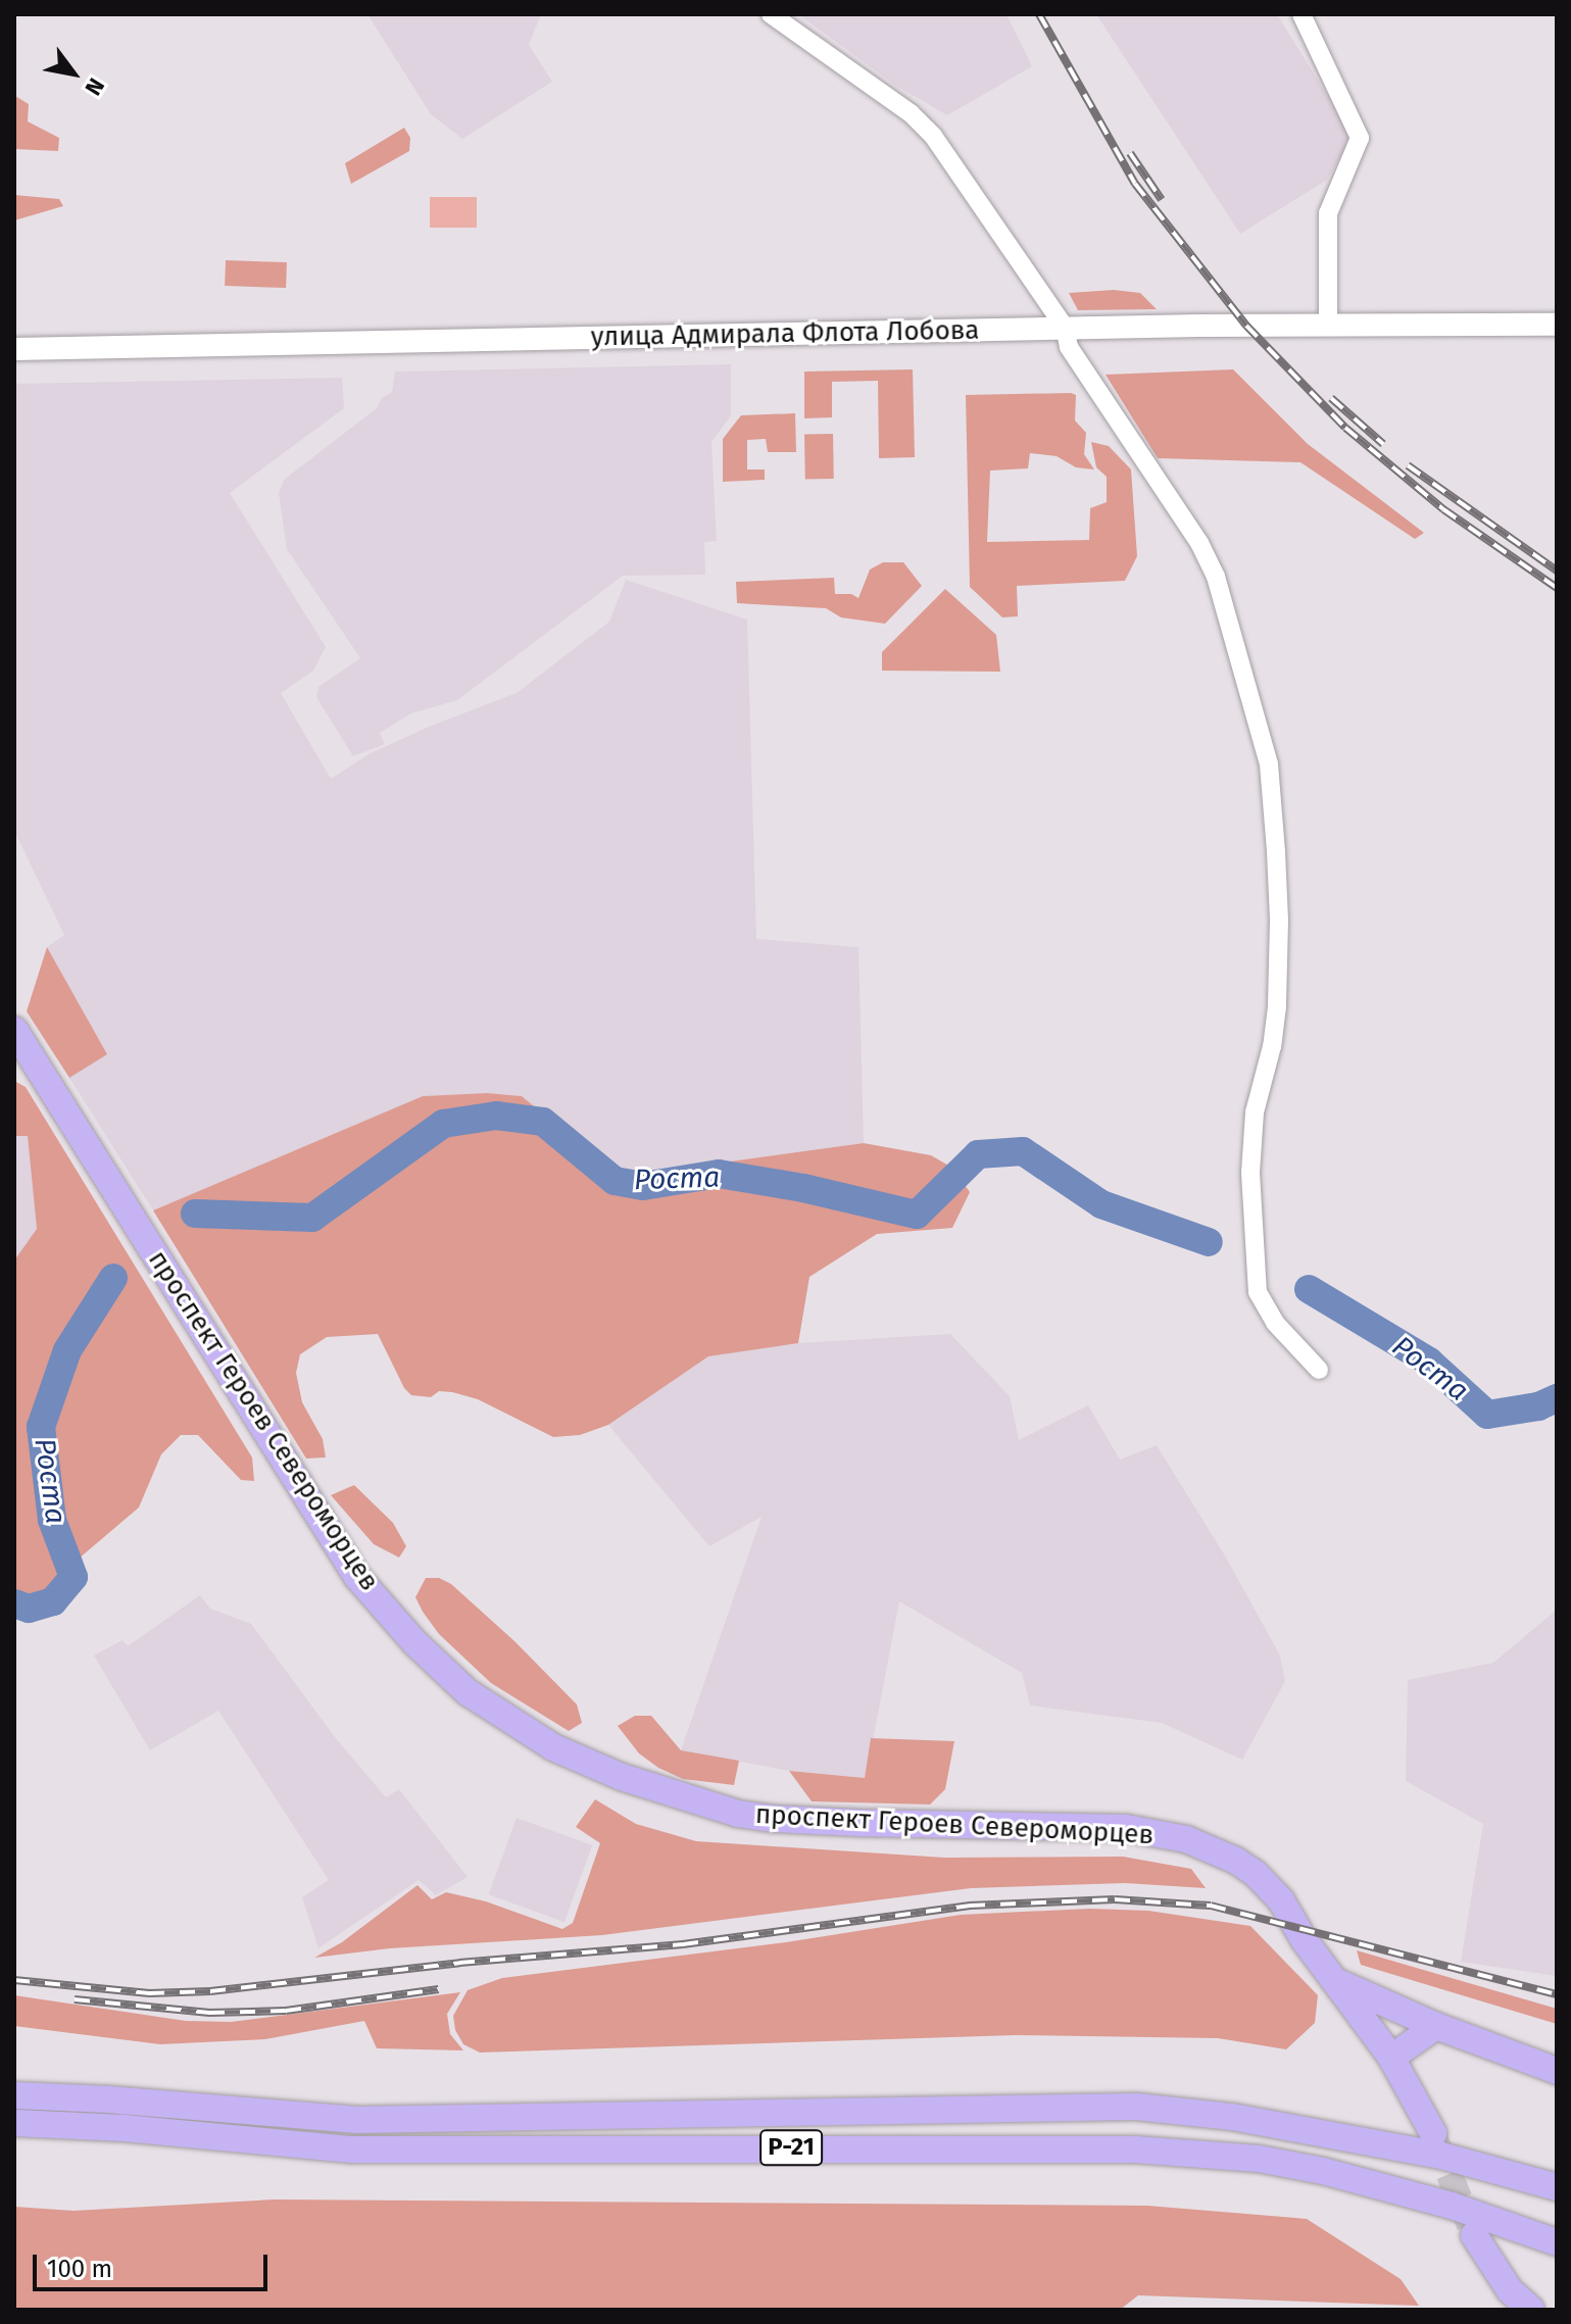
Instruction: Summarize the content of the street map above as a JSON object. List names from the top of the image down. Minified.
{"streets":{"main road":["проспект Героев Североморцев","Р-21"],"street":["улица Адмирала Флота Лобова"]},"water":["Роста"],"scale_bar":"100 m","north":"bottom right"}
